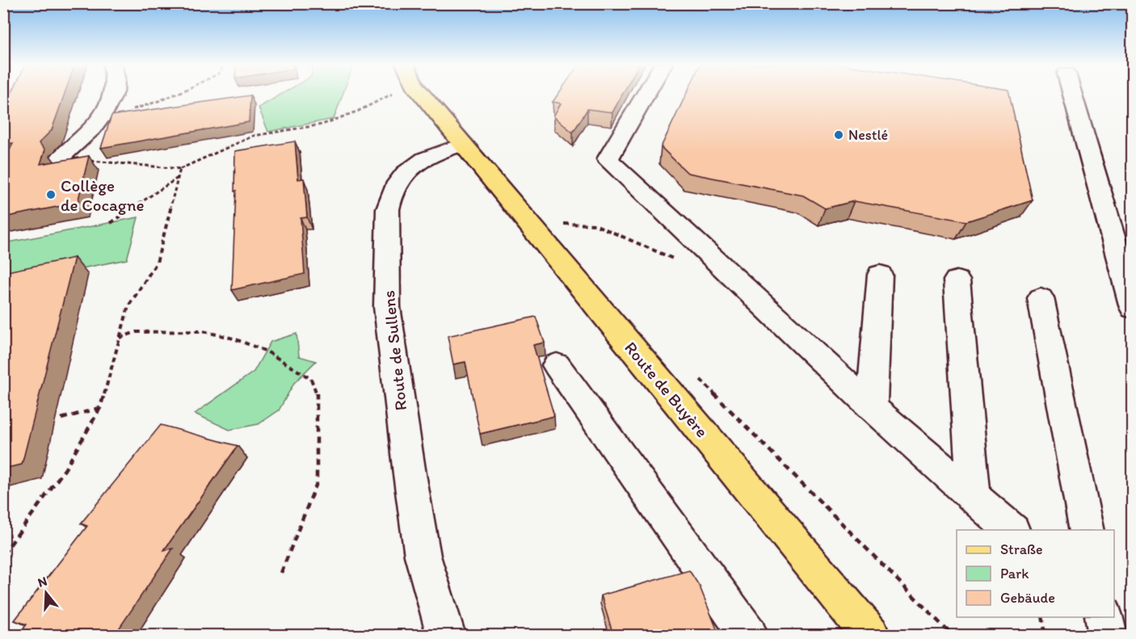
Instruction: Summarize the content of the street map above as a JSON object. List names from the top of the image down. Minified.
{"streets":{"main road":["Route de Buyère"],"street":["Route de Sullens"]},"crossings":[["Route de Sullens","Route de Buyère"]],"places":["Nestlé","Collège de Cocagne"],"legend":["Straße","Park","Gebäude"],"north":"top"}
